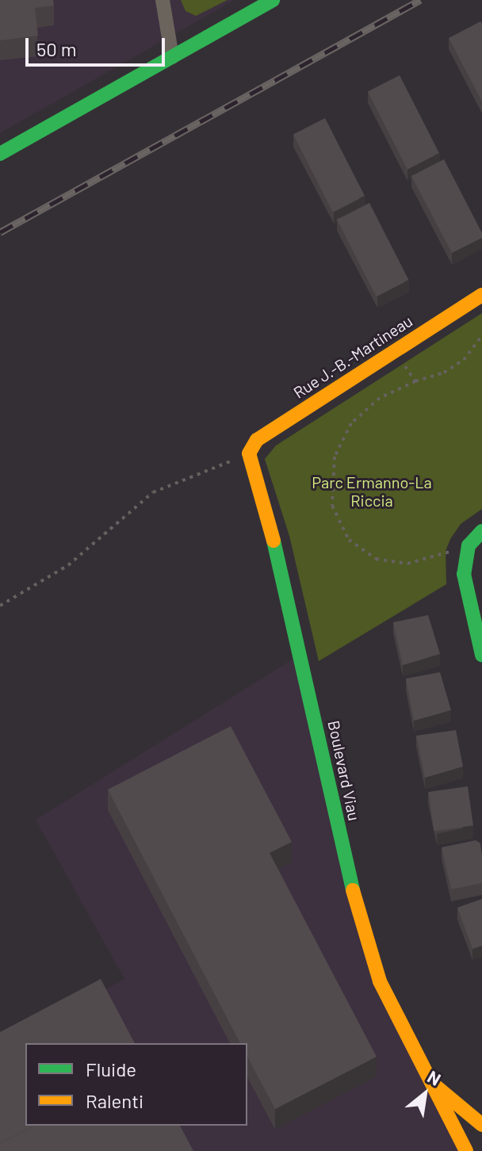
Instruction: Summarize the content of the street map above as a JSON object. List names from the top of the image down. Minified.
{"streets":{"street":["Rue J.-B.-Martineau","Boulevard Viau"]},"crossings":[["Rue J.-B.-Martineau","Boulevard Viau"]],"parks":["Parc Ermanno-La Riccia"],"legend":["Fluide","Ralenti"],"scale_bar":"50 m","north":"top right"}
